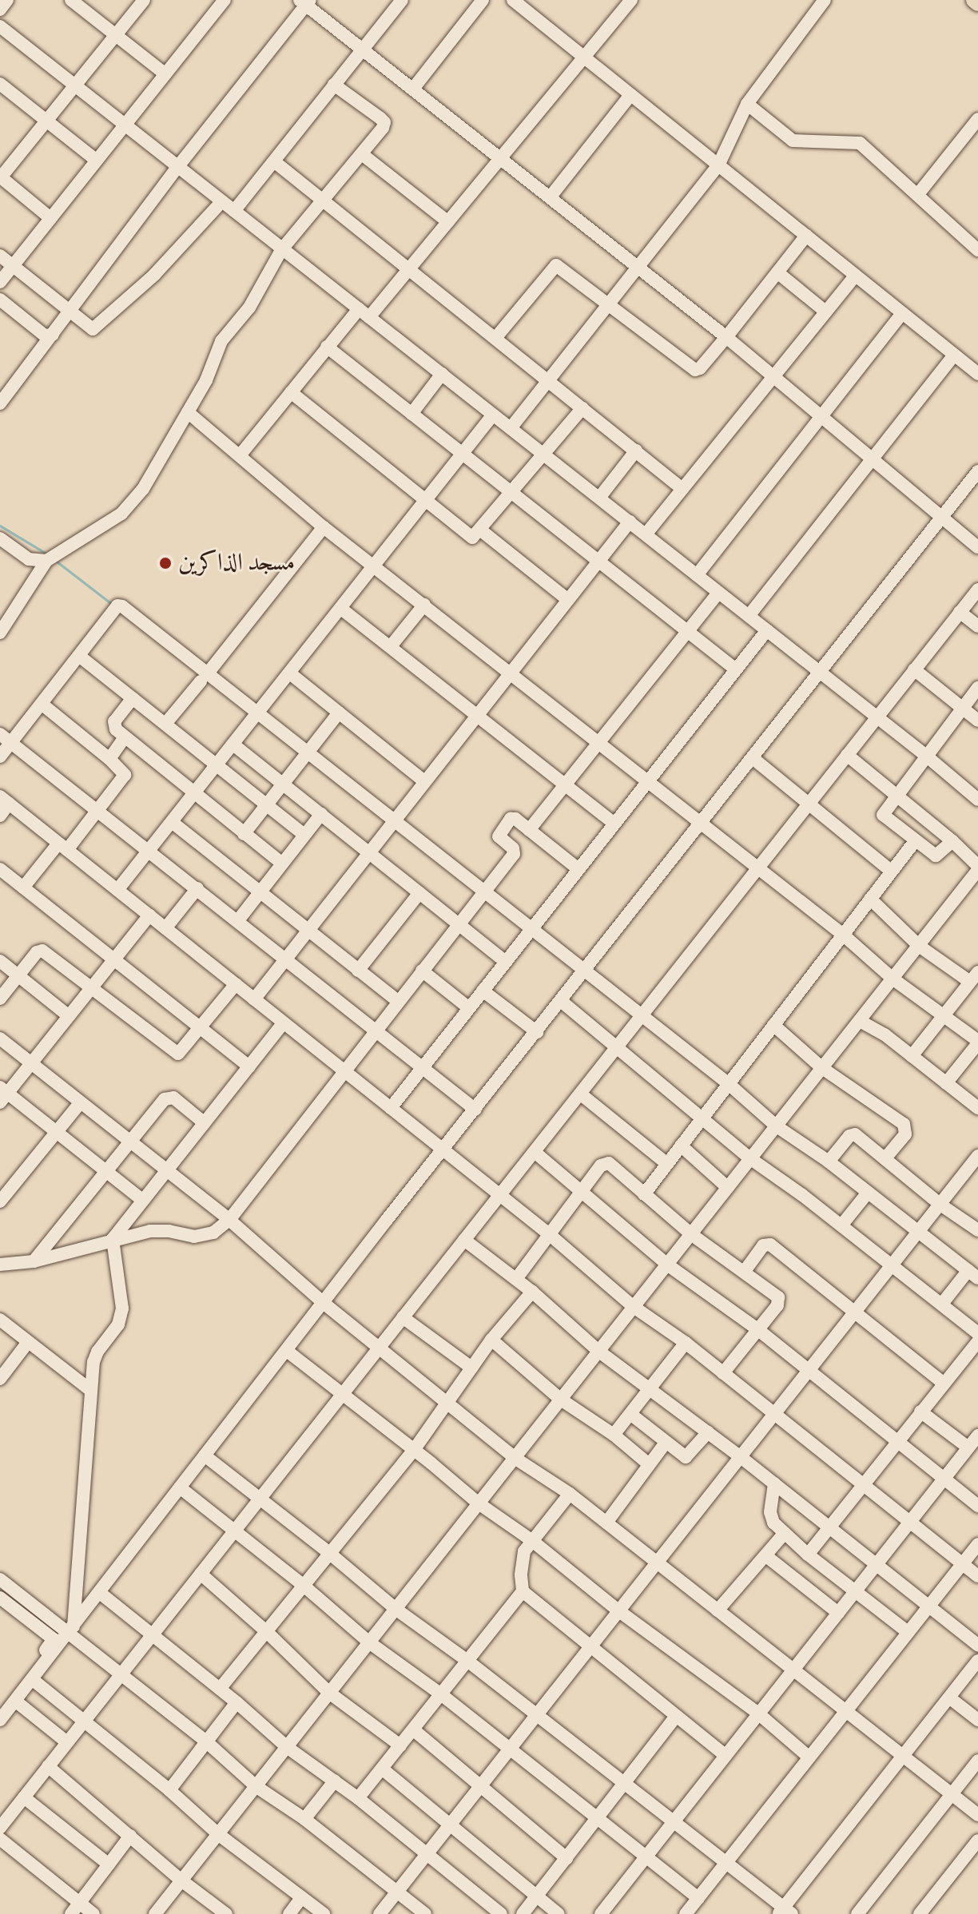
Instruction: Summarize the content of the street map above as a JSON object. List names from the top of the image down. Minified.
{"places":["مسجد الذاكرين"]}
